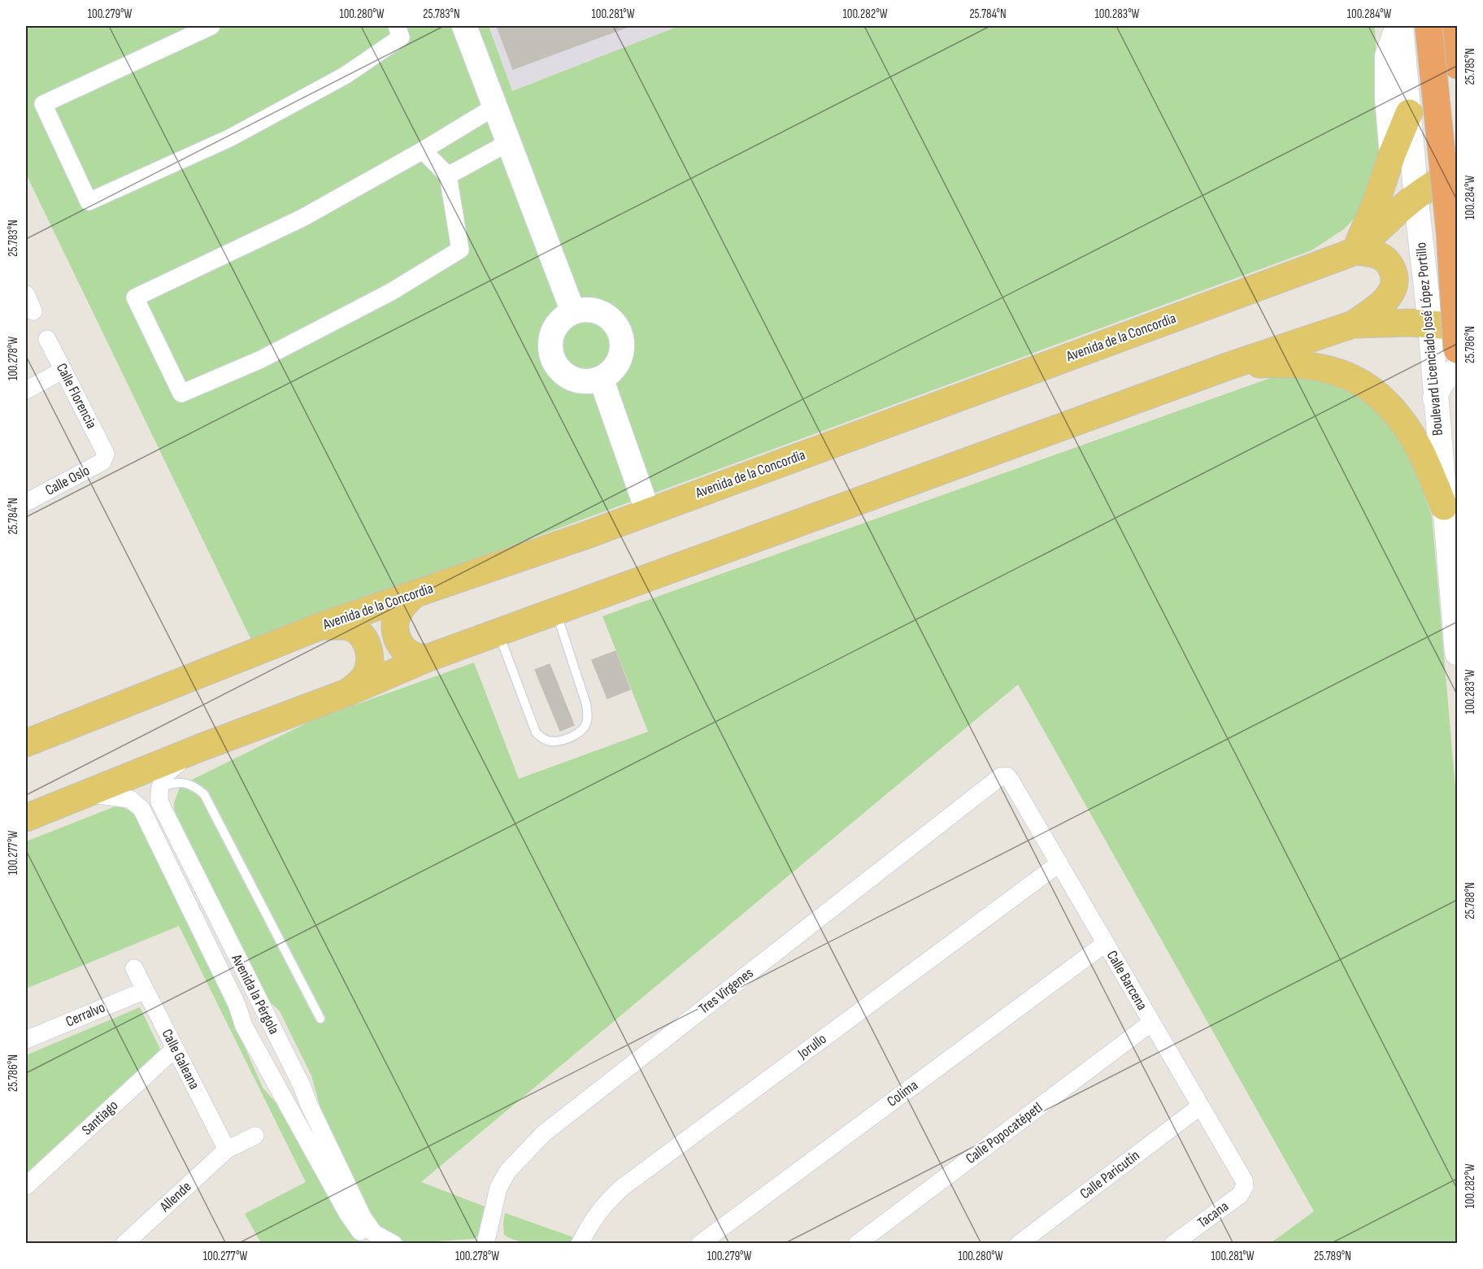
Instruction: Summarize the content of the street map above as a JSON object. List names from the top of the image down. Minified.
{"streets":{"highway":["Boulevard Licenciado José López Portillo"],"main road":["Avenida de la Concordia"],"street":["Calle Florencia","Calle Oslo","Calle Barcena","Tres Virgenes","Avenida la Pérgola","Cerralvo","Jorullo","Calle Galeana","Colima","Santiago","Calle Popocatépetl","Calle Paricutín","Allende","Tacana"]},"crossings":[["Avenida de la Concordia","Boulevard Licenciado José López Portillo"],["Calle Florencia","Calle Oslo"],["Calle Barcena","Tres Virgenes"],["Calle Barcena","Jorullo"],["Calle Barcena","Colima"],["Calle Barcena","Calle Popocatépetl"],["Calle Barcena","Calle Paricutín"],["Calle Barcena","Tacana"],["Cerralvo","Calle Galeana"],["Calle Galeana","Santiago"],["Calle Galeana","Allende"]],"coordinates":["100.279°W","100.280°W","25.783°N","100.281°W","100.282°W","25.784°N","100.283°W","100.284°W","25.785°N","25.786°N","100.278°W","100.277°W","25.788°N","25.789°N"]}
